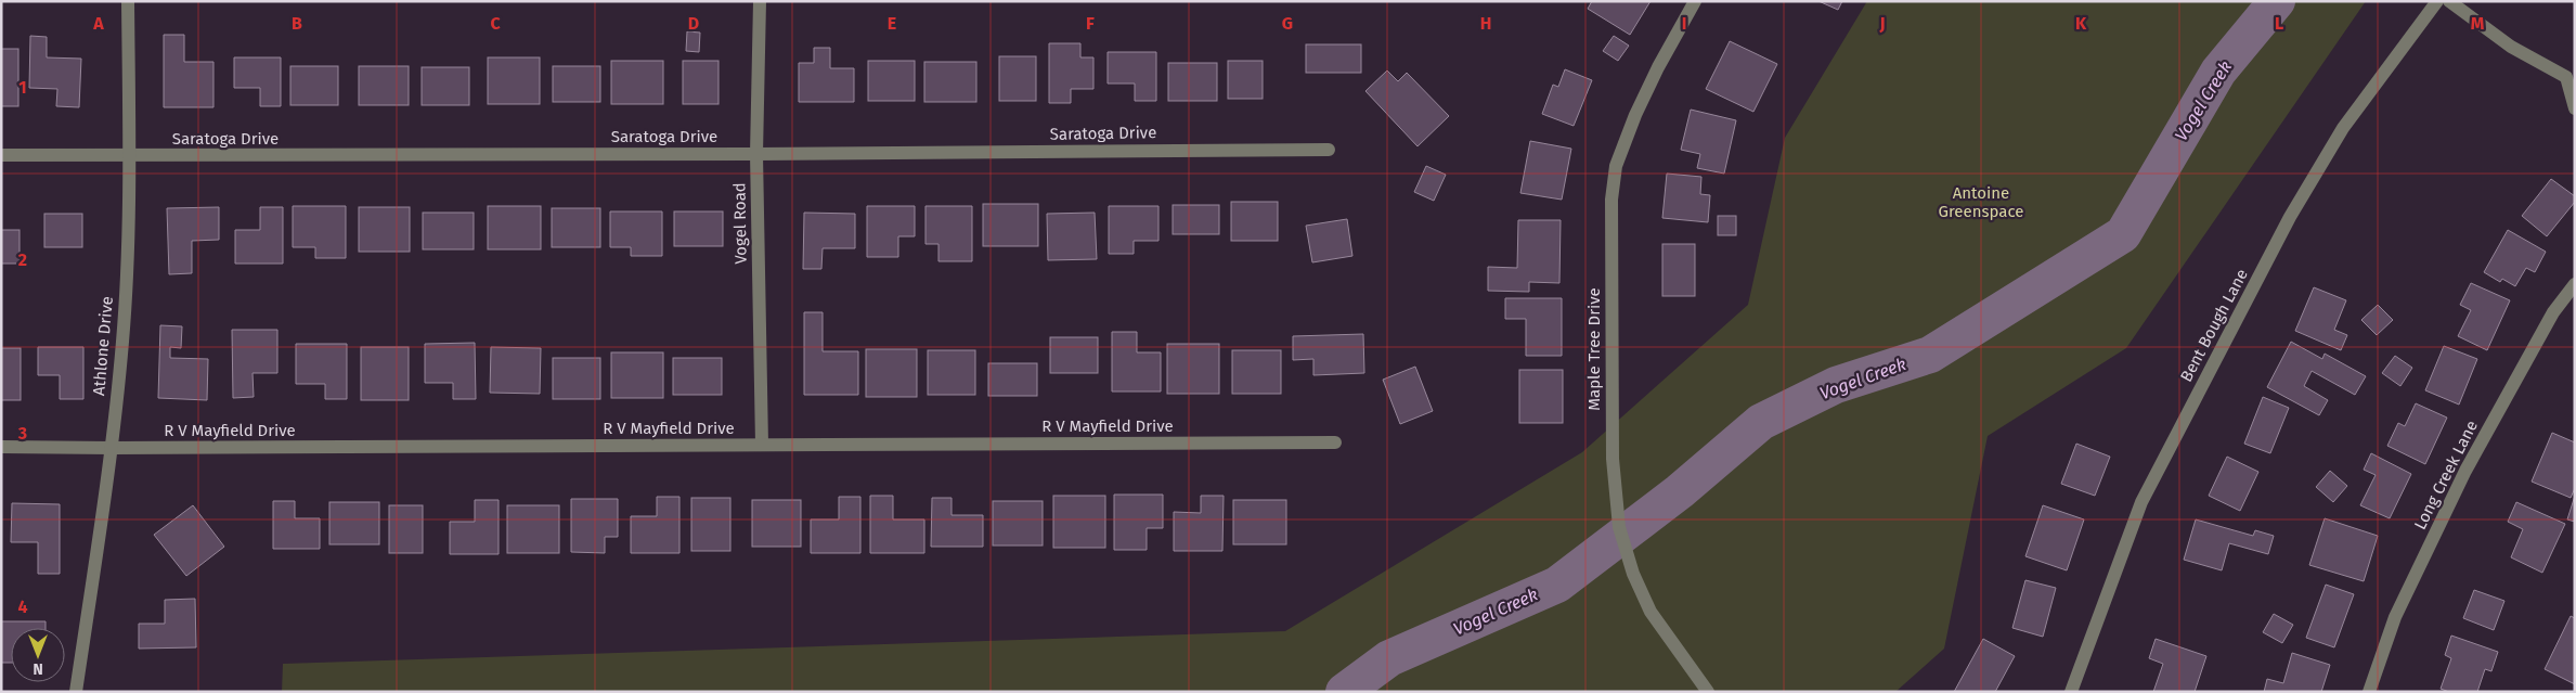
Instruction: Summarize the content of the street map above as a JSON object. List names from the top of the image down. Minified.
{"streets":{"street":["Saratoga Drive","Vogel Road","Bent Bough Lane","Athlone Drive","Maple Tree Drive","R V Mayfield Drive","Long Creek Lane"]},"crossings":[["Saratoga Drive","Vogel Road"],["Saratoga Drive","Athlone Drive"],["Vogel Road","R V Mayfield Drive"],["Athlone Drive","R V Mayfield Drive"]],"water":["Vogel Creek"],"parks":["Antoine Greenspace"],"north":"bottom","grid":{"columns":["A","B","C","D","E","F","G","H","I","J","K","L","M"],"rows":["1","2","3","4"]}}
